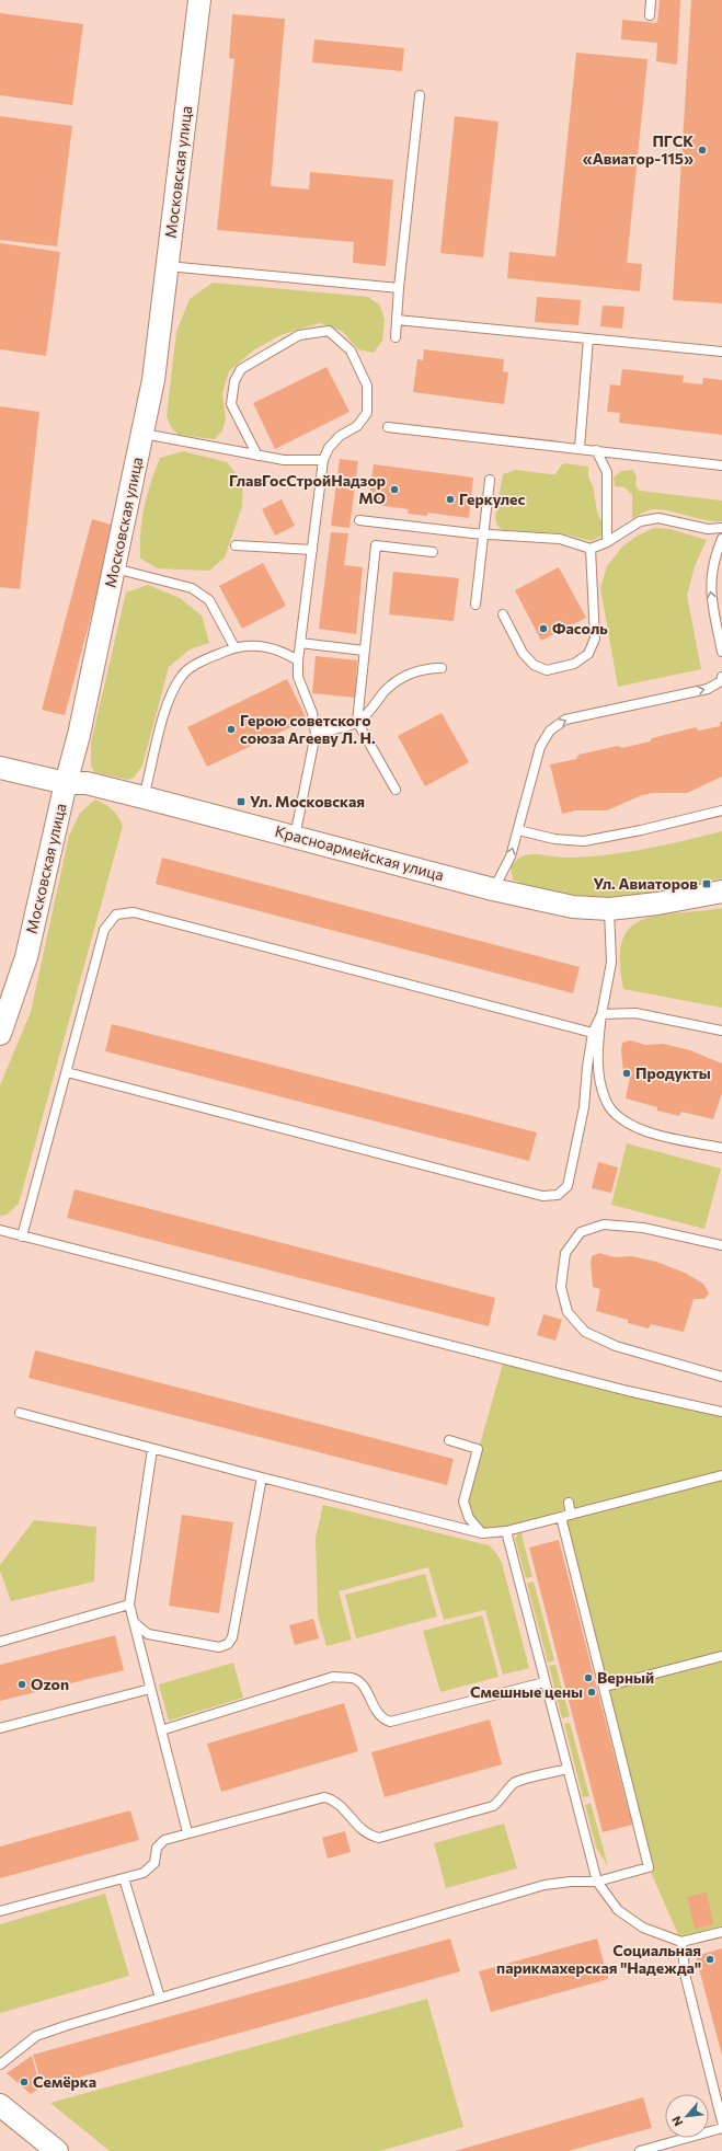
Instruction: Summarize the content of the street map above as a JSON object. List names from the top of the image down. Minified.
{"streets":{"street":["Московская улица","Красноармейская улица"]},"crossings":[["Московская улица","Красноармейская улица"]],"places":{"other":["ПГСК «Авиатор-115»","ГлавГосСтройНадзор МО","Геркулес","Фасоль","Герою советского союза Агееву Л. Н.","Продукты","Верный","Ozon","Смешные цены","Социальная парикмахерская \"Надежда\"","Семёрка"],"transit":["Ул. Московская","Ул. Авиаторов"]},"north":"bottom left"}
